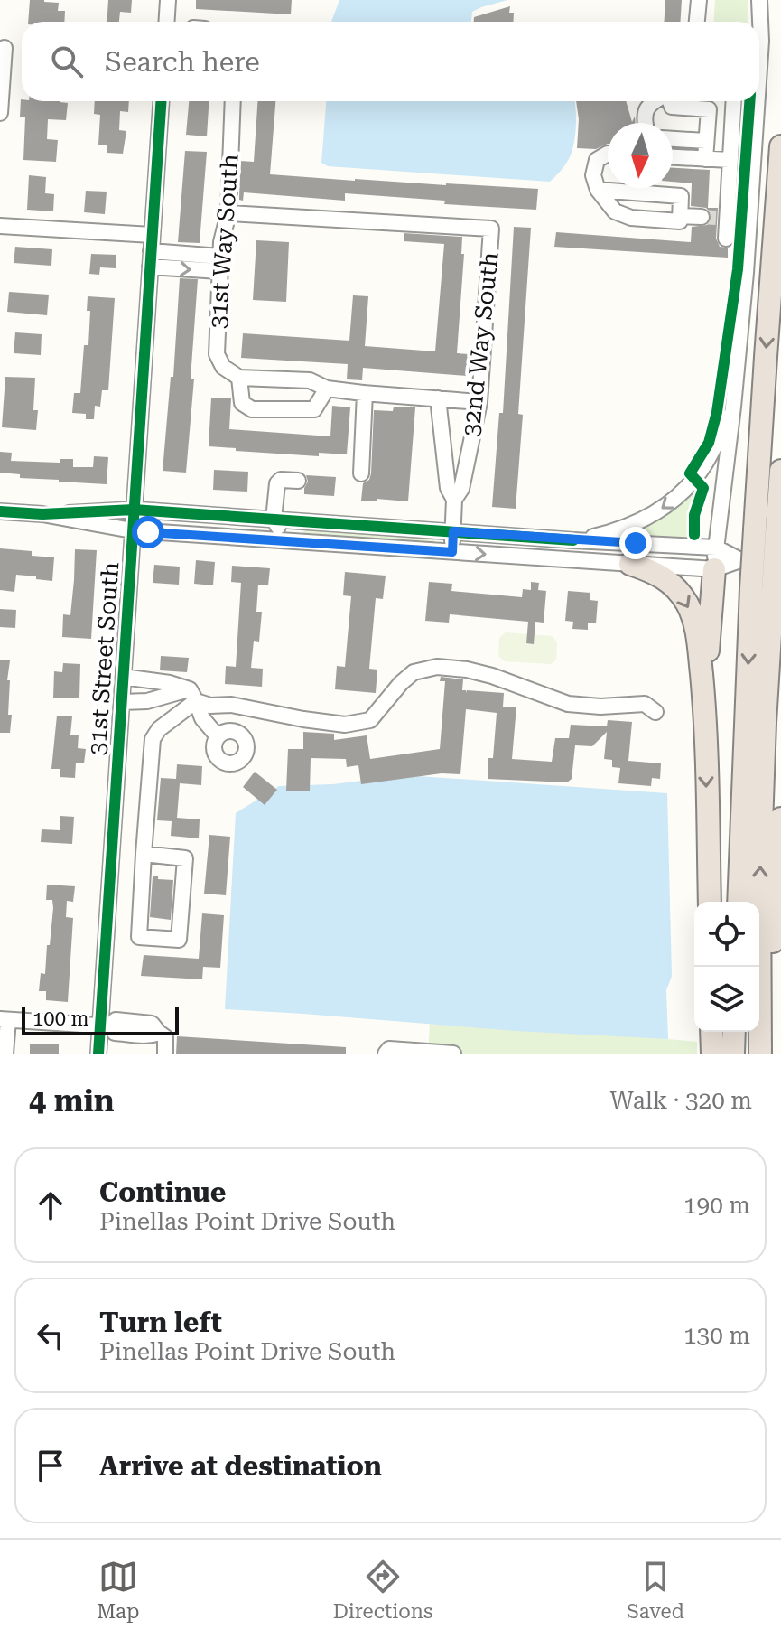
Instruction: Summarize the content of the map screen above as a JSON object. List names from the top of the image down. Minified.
{"streets":{"street":["31st Way South","32nd Way South","31st Street South"]},"crossings":[["31st Way South","32nd Way South"]],"scale_bar":"100 m","north":"bottom","page":{"search":"Search here","scale":"100 m","heading":["4 min","Walk · 320 m"],"list":[["Continue","Pinellas Point Drive South","190 m"],["Turn left","Pinellas Point Drive South","130 m"],"Arrive at destination"],"nav":["Map","Directions","Saved"]}}
